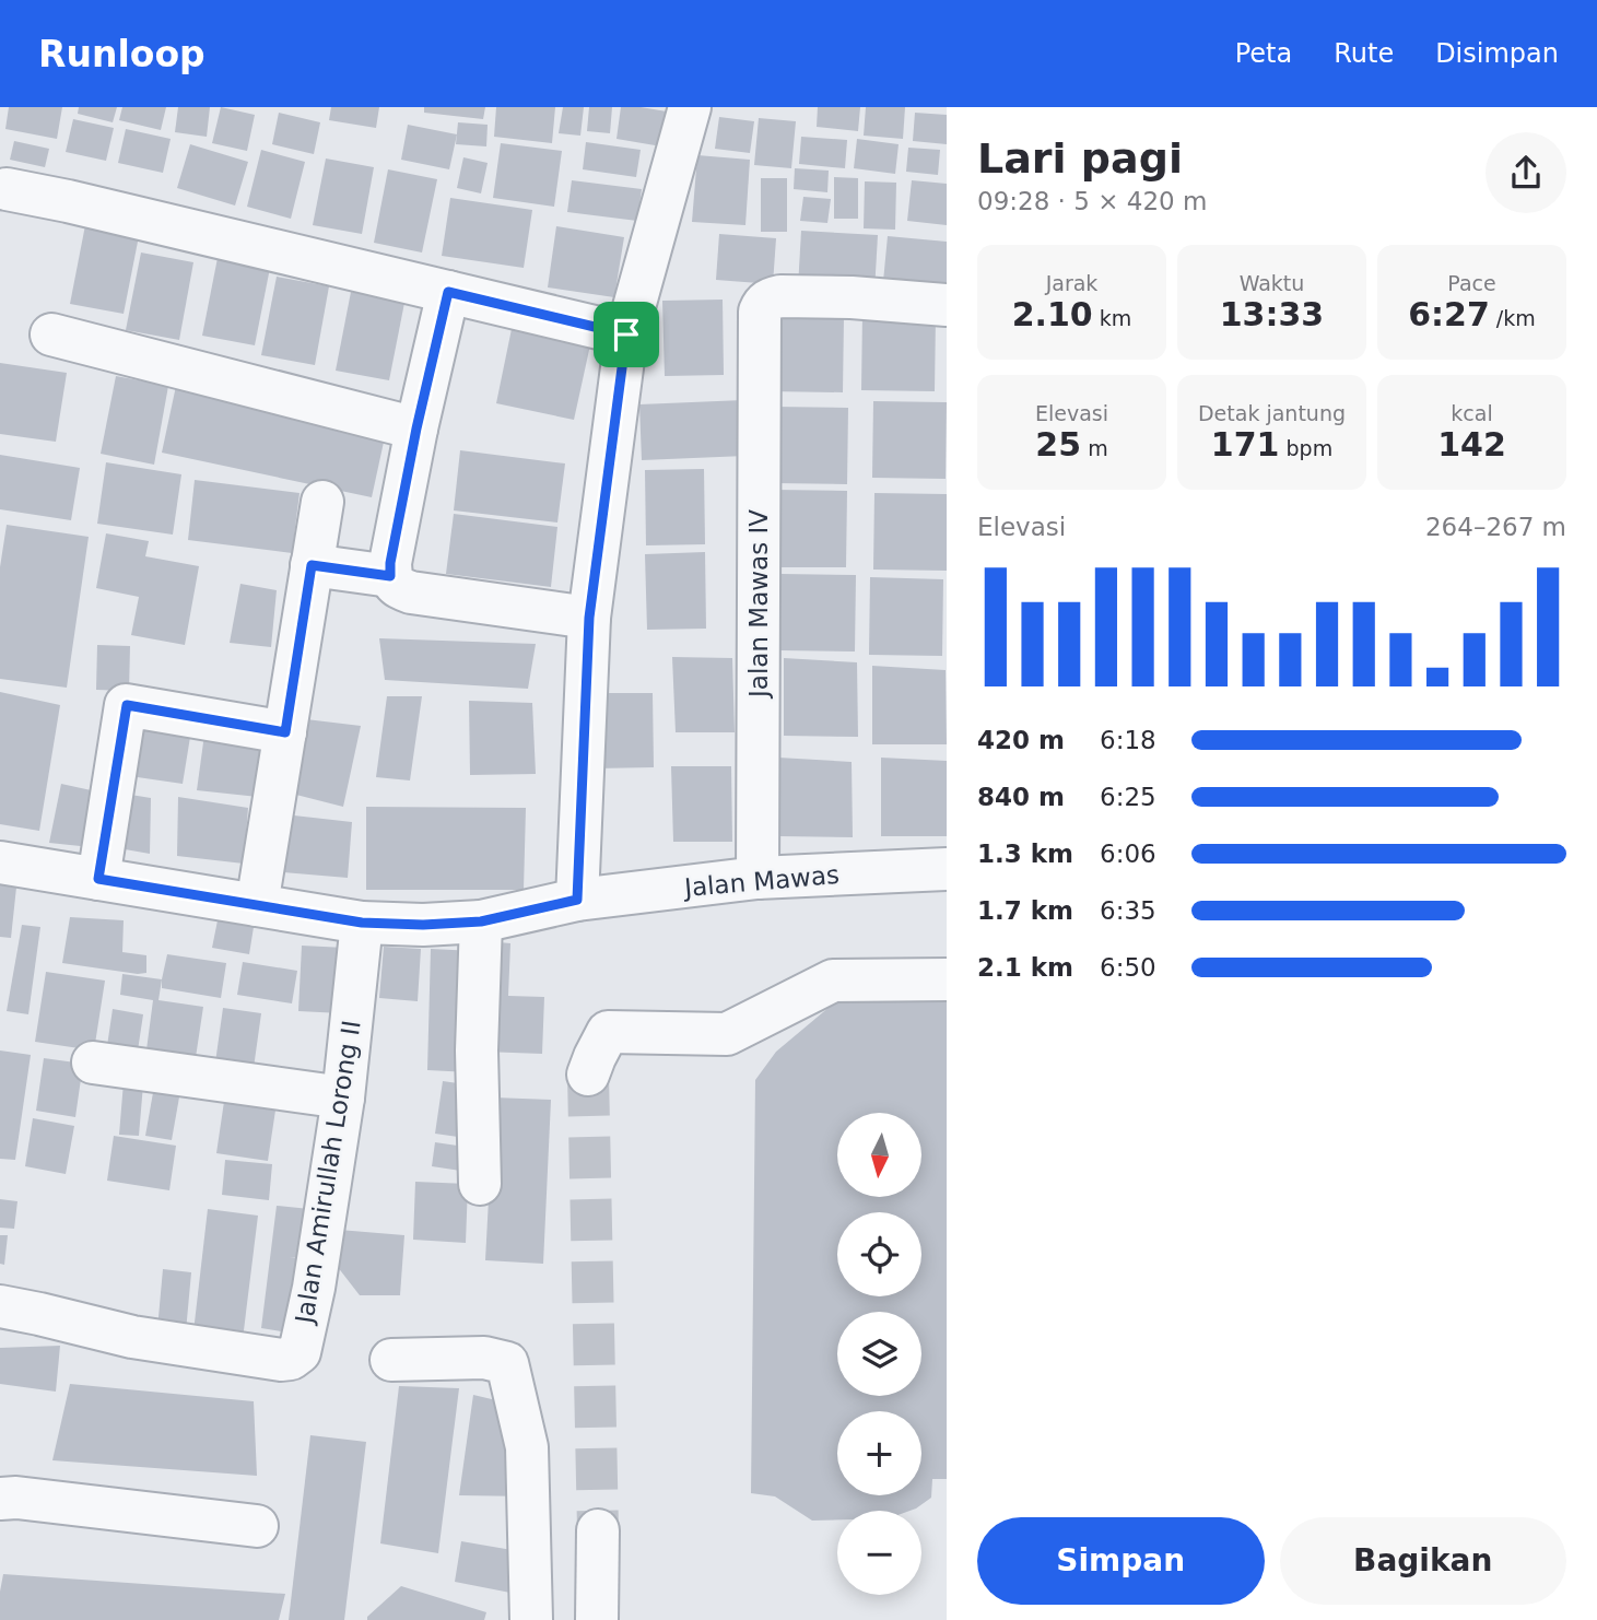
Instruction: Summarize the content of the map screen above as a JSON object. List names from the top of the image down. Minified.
{"streets":{"street":["Jalan Mawas IV","Jalan Mawas","Jalan Amirullah Lorong II"]},"crossings":[["Jalan Mawas IV","Jalan Mawas"],["Jalan Mawas","Jalan Amirullah Lorong II"]],"north":"bottom","page":{"header":"Runloop","nav":["Peta","Rute","Disimpan"],"heading":["Lari pagi","09:28 · 5 × 420 m"],"stats":[["Jarak","2.10 km"],["Waktu","13:33"],["Pace","6:27 /km"],["Elevasi","25 m"],["Detak jantung","171 bpm"],["kcal","142"]],"chart":["Elevasi","264–267 m"],"list":[{"name":"420 m","note":"6:18"},{"name":"840 m","note":"6:25"},{"name":"1.3 km","note":"6:06"},{"name":"1.7 km","note":"6:35"},{"name":"2.1 km","note":"6:50"}],"map_buttons":["+","−"],"buttons":["Simpan","Bagikan"]}}
